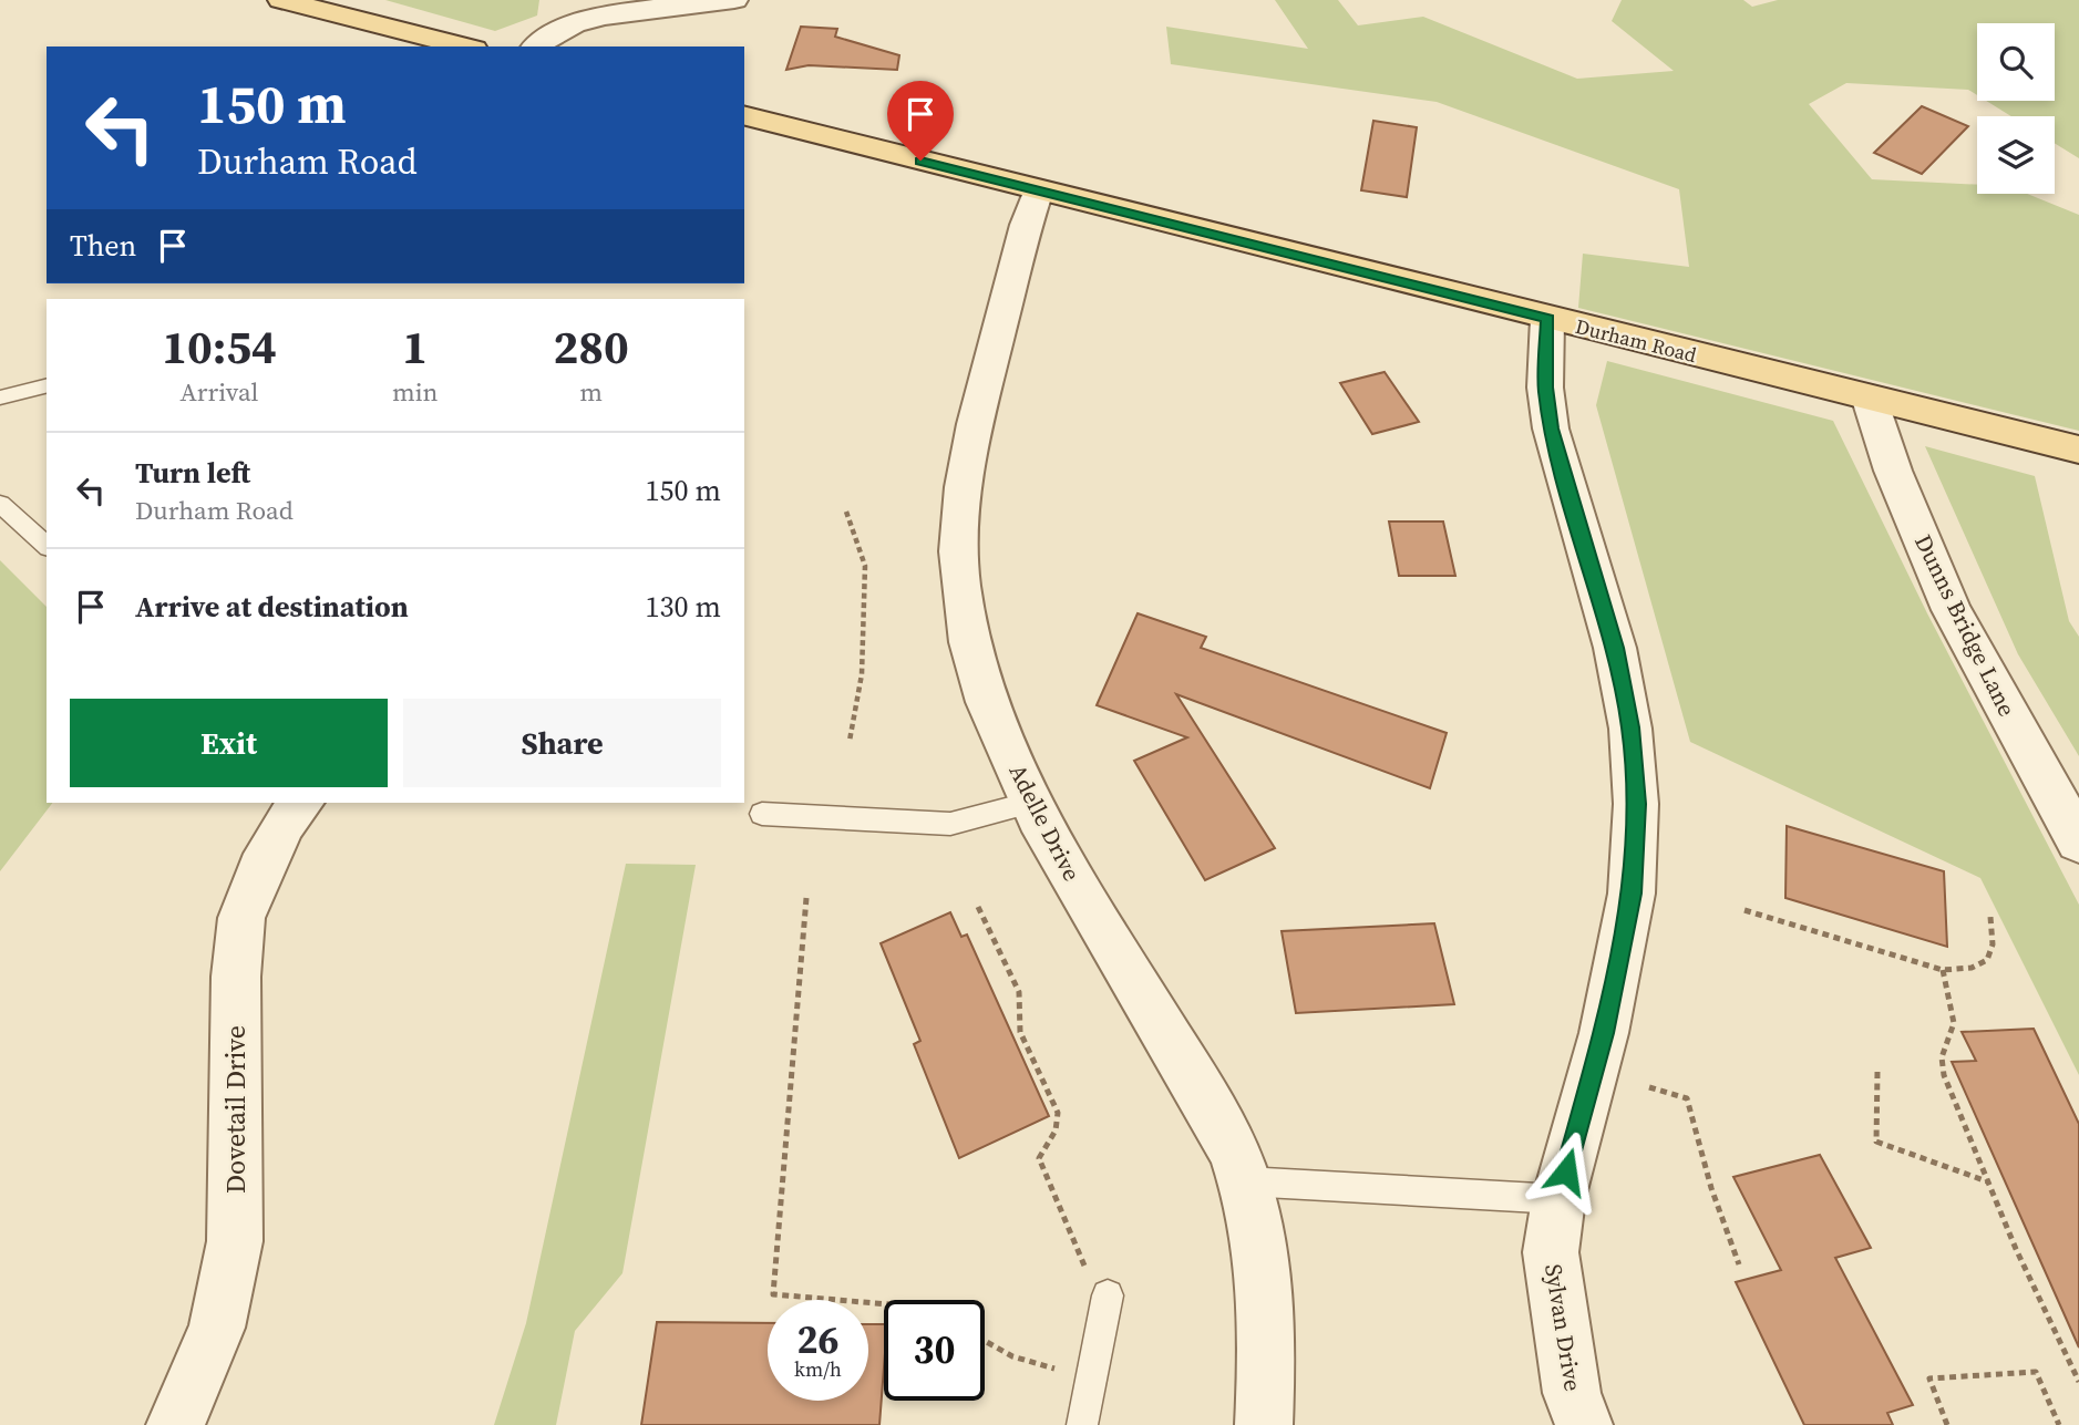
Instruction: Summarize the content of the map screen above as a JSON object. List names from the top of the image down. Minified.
{"streets":{"main road":["Durham Road"],"street":["Dunns Bridge Lane","Adelle Drive","Dovetail Drive","Sylvan Drive"]},"crossings":[["Durham Road","Dunns Bridge Lane"],["Durham Road","Adelle Drive"],["Durham Road","Sylvan Drive"]],"page":{"turn":["150 m","Durham Road"],"then":"Then","eta":["10:54","Arrival","1","min","280","m"],"list":[{"name":"Turn left","note":"Durham Road","value":"150 m"},{"name":"Arrive at destination","value":"130 m"}],"buttons":["Exit","Share"],"speed":"26 km/h","limit":"30"}}
